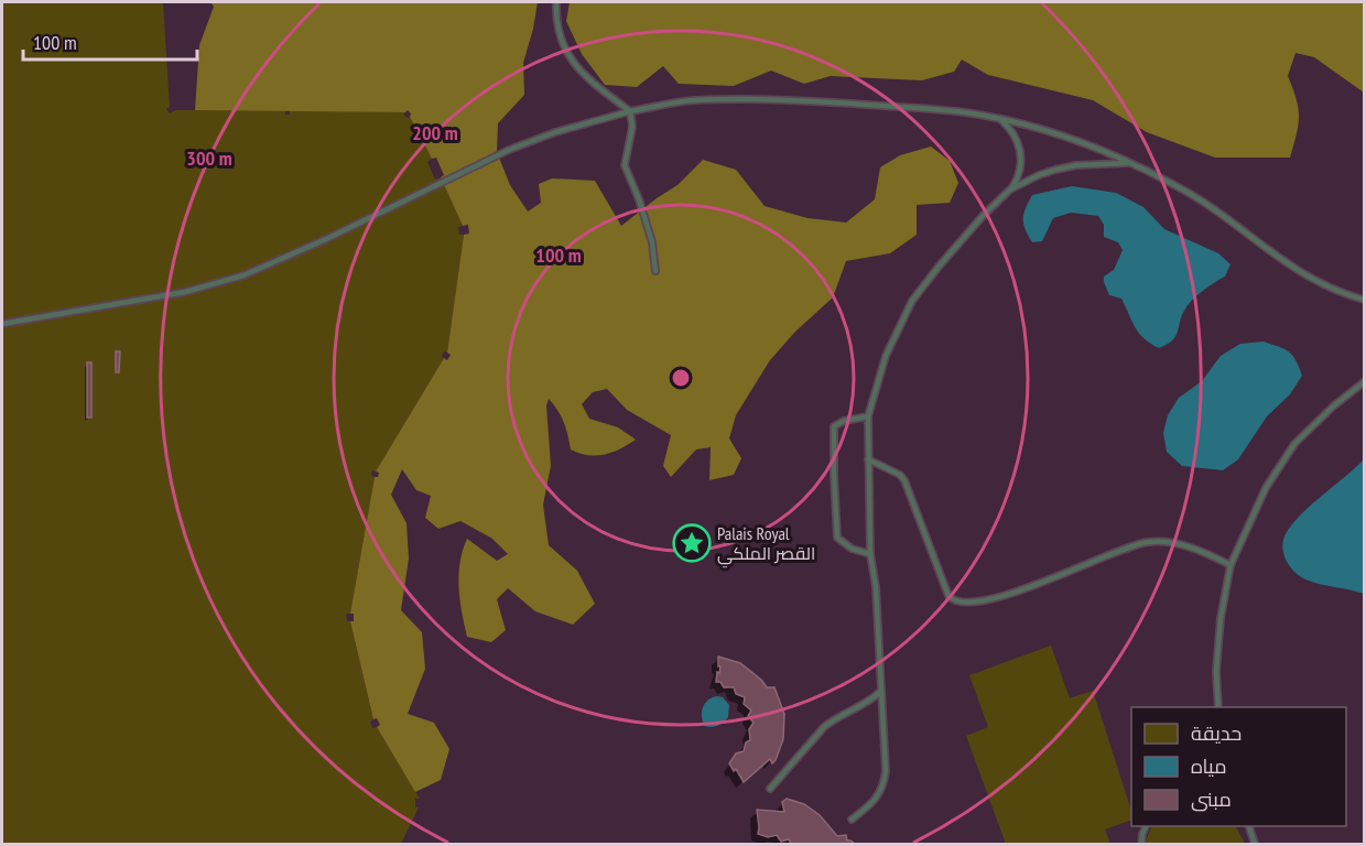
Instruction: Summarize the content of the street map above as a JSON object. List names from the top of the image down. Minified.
{"places":{"place":["Palais Royal القصر الملكي"]},"legend":["حديقة","مياه","مبنى"],"scale_bar":"100 m","rings":["200 m","300 m","100 m"]}
